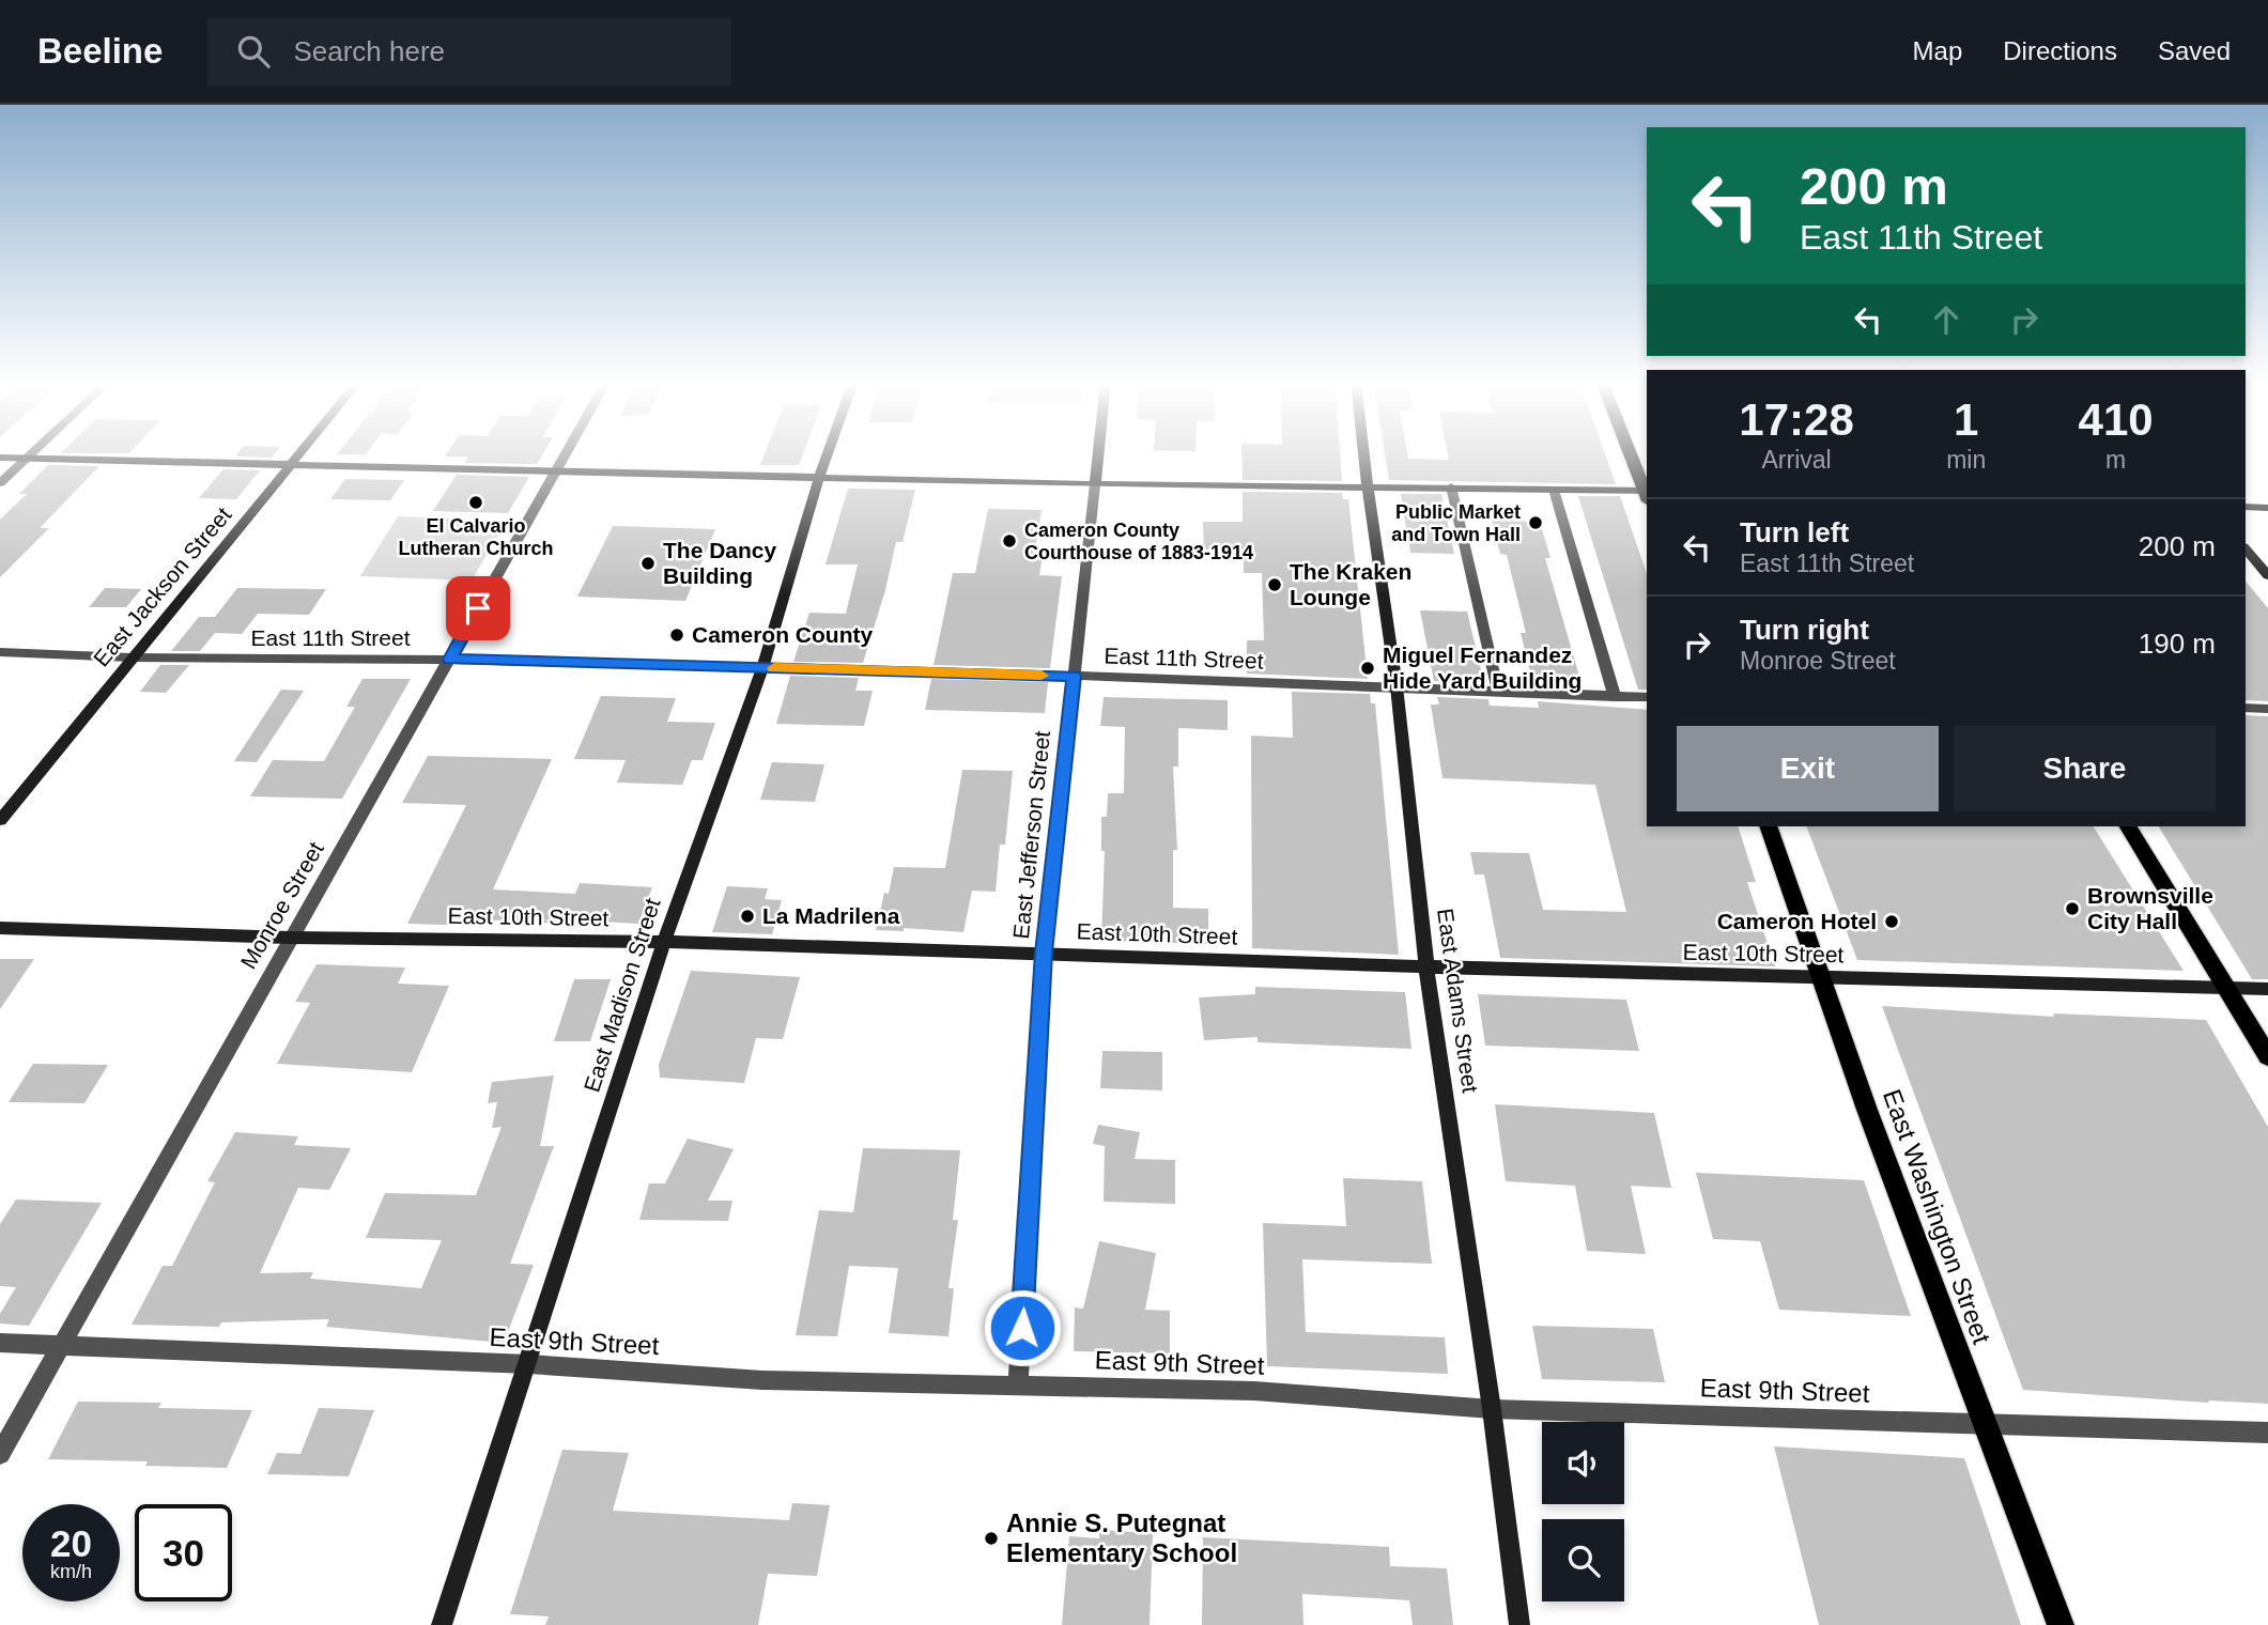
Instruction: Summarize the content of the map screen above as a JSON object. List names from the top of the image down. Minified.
{"streets":{"main road":["East Jackson Street","East Jefferson Street","East 10th Street","East Madison Street","East Adams Street","East Washington Street"],"street":["East 11th Street","Monroe Street","East 9th Street"]},"crossings":[["East Jackson Street","East 11th Street"],["East 11th Street","East Jefferson Street"],["East 11th Street","Monroe Street"],["East 11th Street","East Madison Street"],["East 11th Street","East Adams Street"],["East Jefferson Street","East 10th Street"],["East Jefferson Street","East 9th Street"],["Monroe Street","East 10th Street"],["Monroe Street","East 9th Street"],["East 10th Street","East Madison Street"],["East 10th Street","East Adams Street"],["East 10th Street","East Washington Street"],["East Madison Street","East 9th Street"],["East Adams Street","East 9th Street"],["East Washington Street","East 9th Street"]],"places":["El Calvario Lutheran Church","Public Market and Town Hall","Cameron County Courthouse of 1883-1914","The Dancy Building","The Kraken Lounge","Cameron County","Miguel Fernandez Hide Yard Building","Brownsville City Hall","La Madrilena","Cameron Hotel","Annie S. Putegnat Elementary School"],"page":{"header":"Beeline","search":"Search here","nav":["Map","Directions","Saved"],"turn":["200 m","East 11th Street"],"eta":["17:28","Arrival","1","min","410","m"],"list":[{"name":"Turn left","note":"East 11th Street","value":"200 m"},{"name":"Turn right","note":"Monroe Street","value":"190 m"}],"buttons":["Exit","Share"],"speed":"20 km/h","limit":"30"}}
